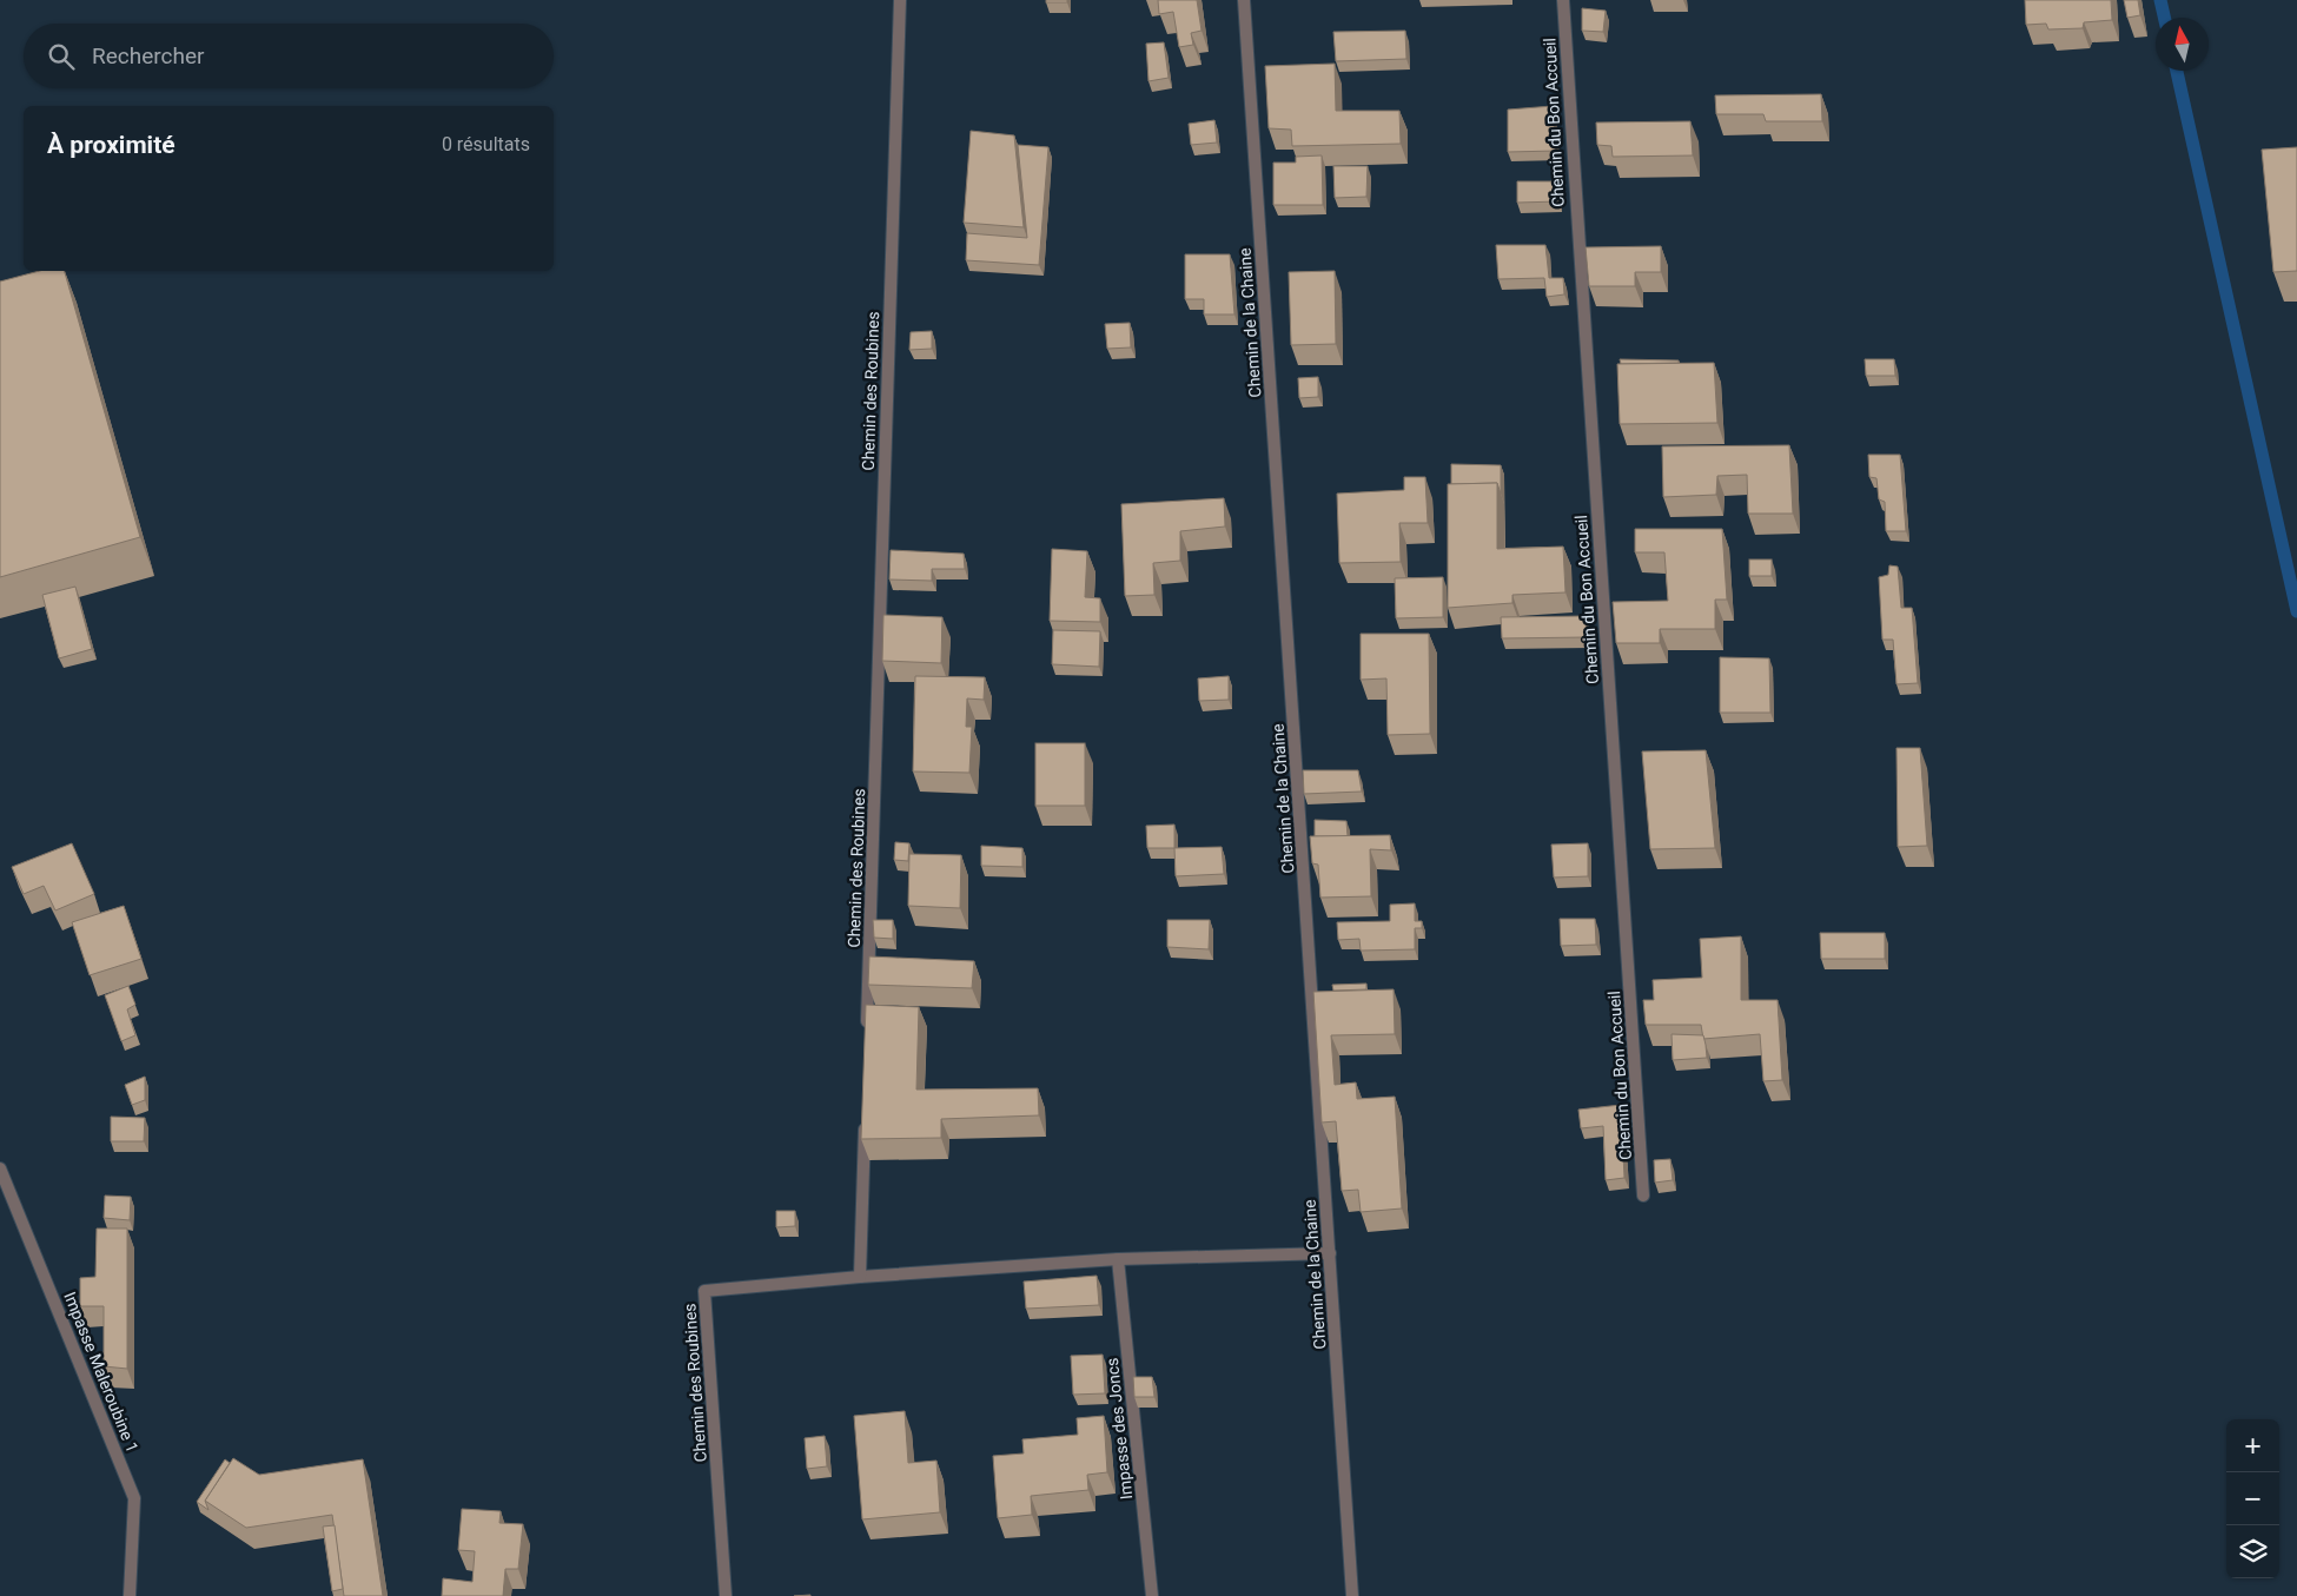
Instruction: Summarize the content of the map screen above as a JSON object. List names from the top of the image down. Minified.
{"streets":{"street":["Chemin du Bon Accueil","Chemin de la Chaine","Chemin des Roubines","Impasse Maleroubine 1","Impasse des Joncs"]},"north":"top","page":{"search":"Rechercher","heading":["À proximité","0 résultats"],"map_buttons":["+","−"]}}
